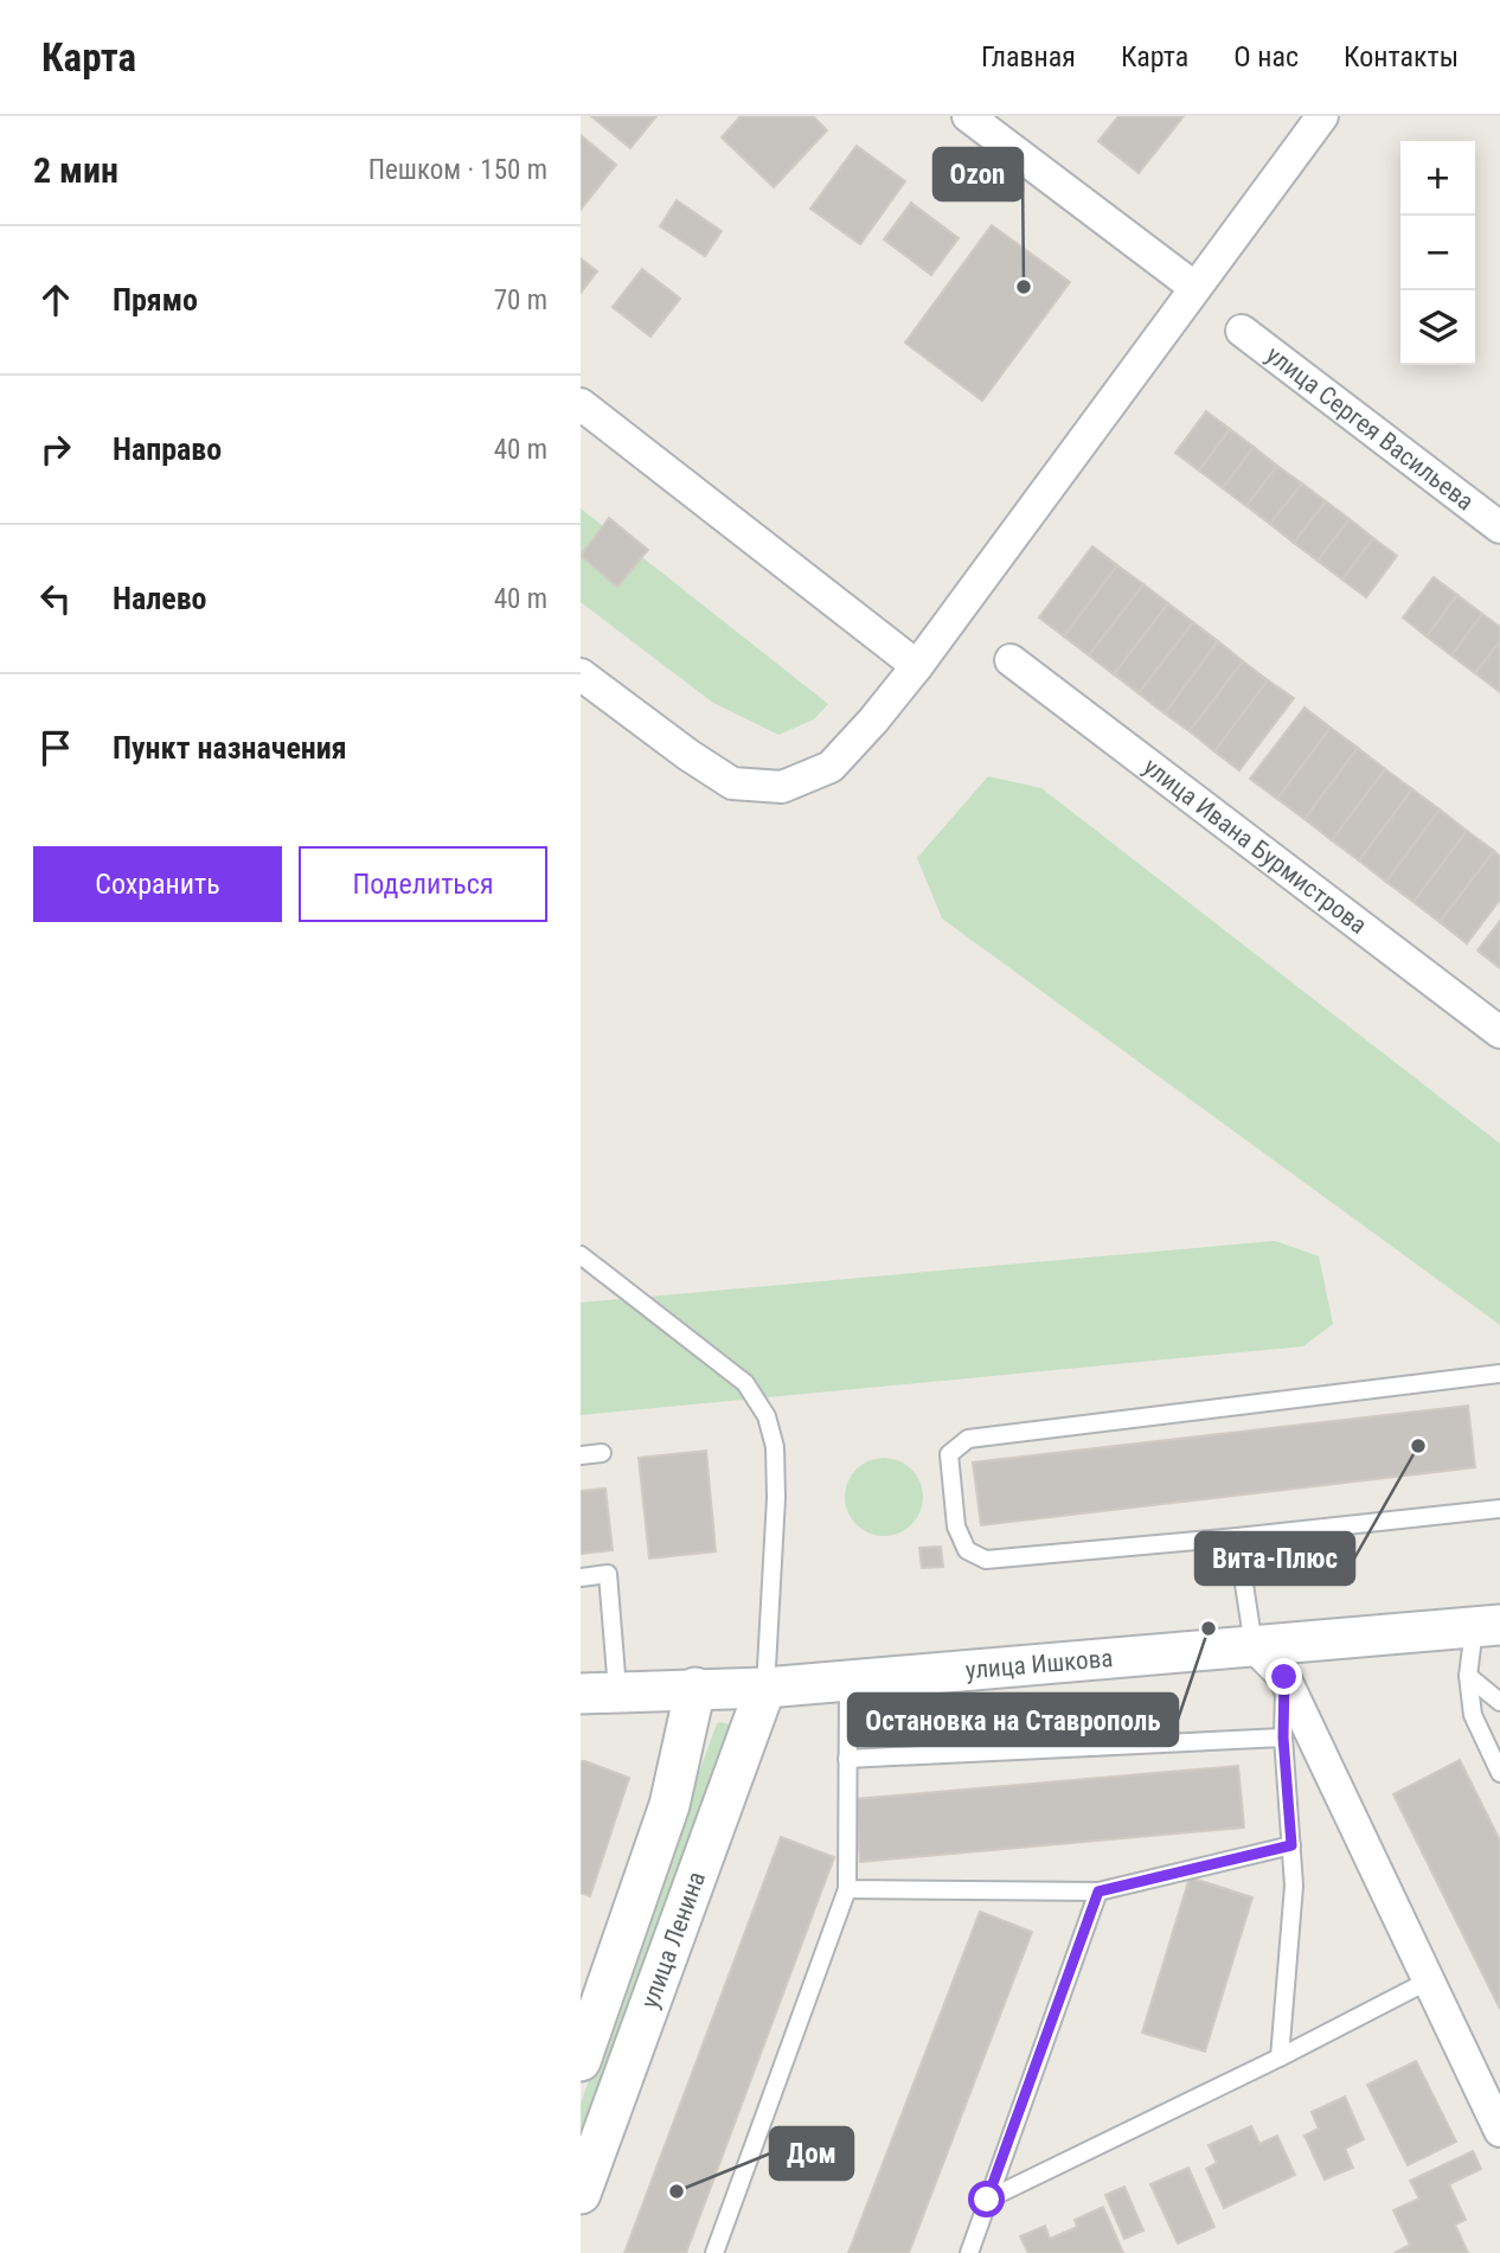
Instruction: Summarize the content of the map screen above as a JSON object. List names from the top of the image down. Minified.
{"streets":{"street":["улица Сергея Васильева","улица Ивана Бурмистрова","улица Ишкова","улица Ленина"]},"crossings":[["улица Ишкова","улица Ленина"]],"places":["Ozon","Вита-Плюс","Остановка на Ставрополь","Дом"],"page":{"header":"Карта","nav":["Главная","Карта","О нас","Контакты"],"heading":["2 мин","Пешком · 150 m"],"map_buttons":["+","−"],"list":[["Прямо","70 m"],["Направо","40 m"],["Налево","40 m"],"Пункт назначения"],"buttons":["Сохранить","Поделиться"]}}
